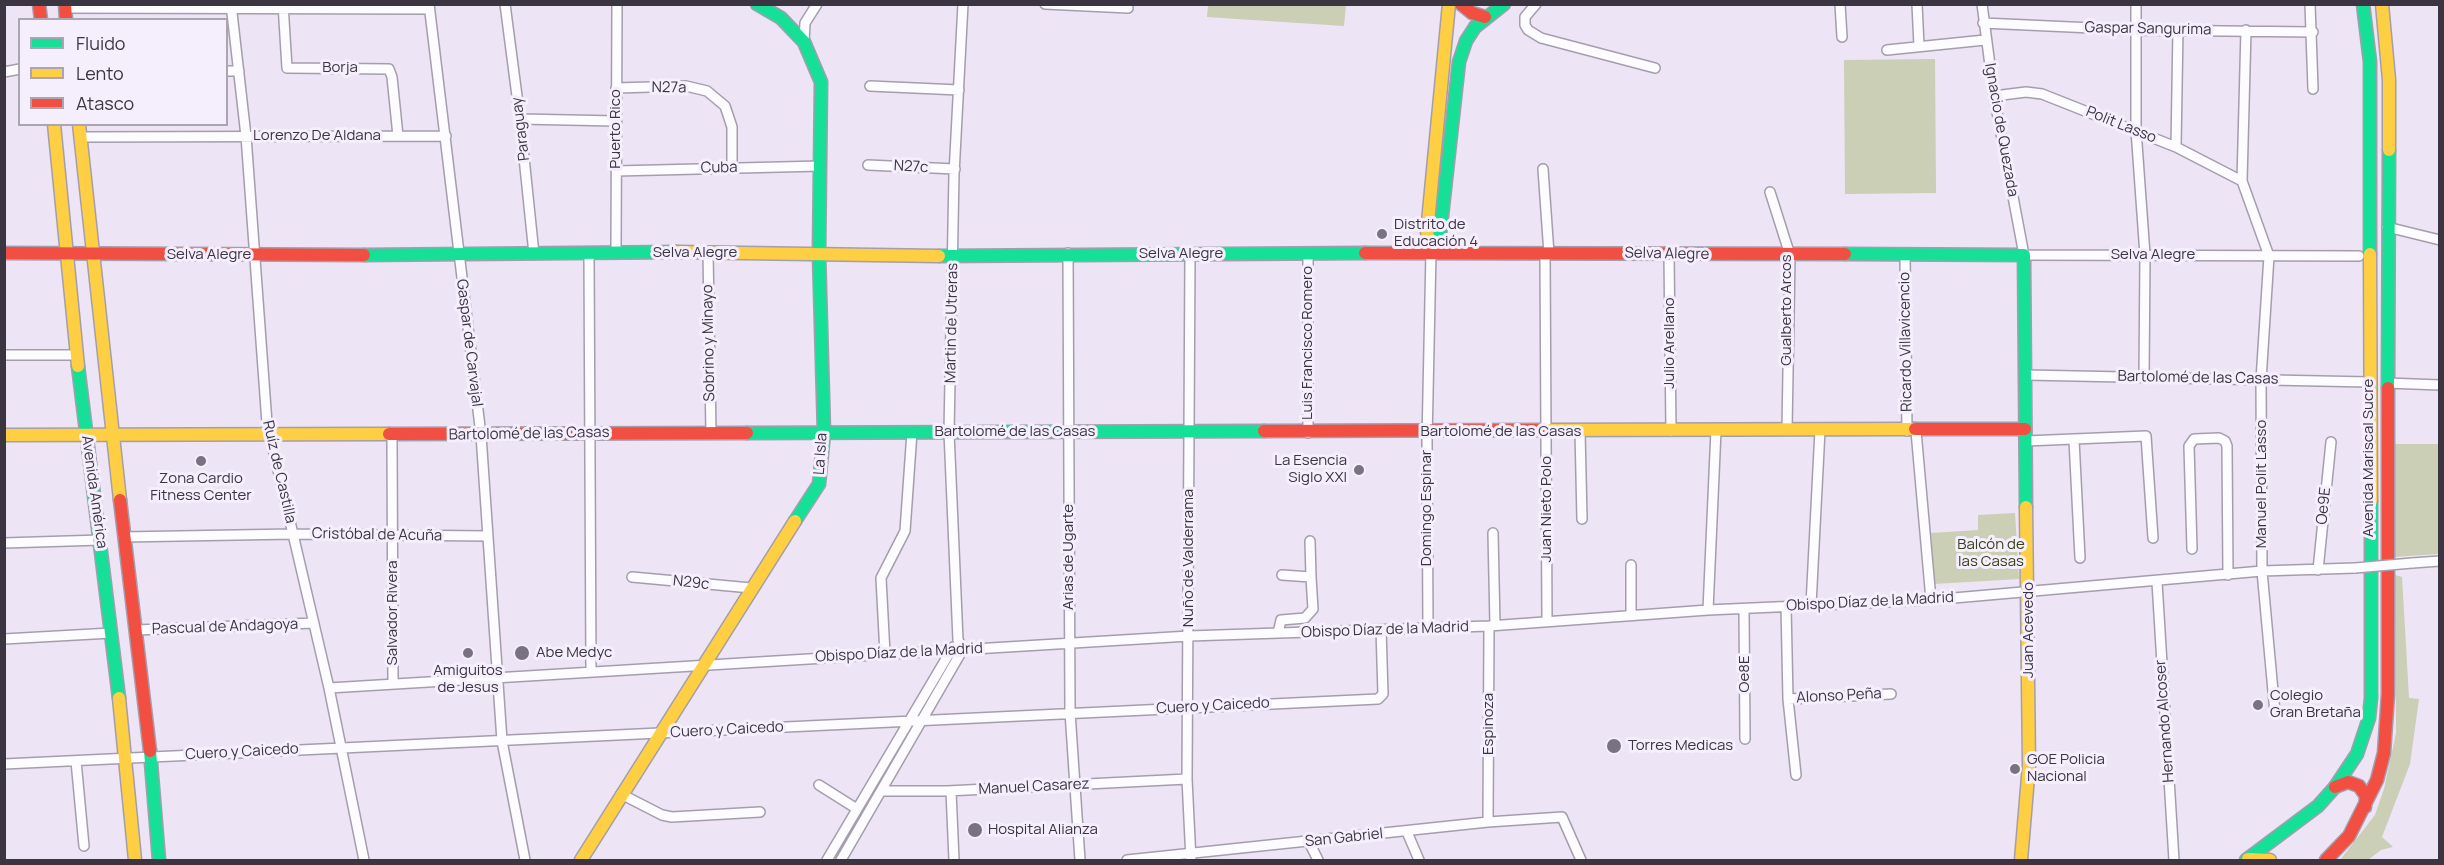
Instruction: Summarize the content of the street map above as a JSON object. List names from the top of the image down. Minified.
{"streets":{"street":["Gaspar Sangurima","Borja","N27a","Polit Lasso","Paraguay","Puerto Rico","Ignacio de Quezada","Lorenzo De Aldana","N27c","Cuba","Selva Alegre","Gualberto Arcos","Martin de Utreras","Ricardo Villavicencio","Gaspar de Carvajal","Sobrino y Minayo","Luis Francisco Romero","Julio Arellano","Bartolomé de las Casas","La Isla","Avenida Mariscal Sucre","Ruíz de Castilla","Manuel Polit Lasso","Avenida América","Oe9E","Domingo Espinar","Juan Nieto Polo","Cristóbal de Acuña","Arias de Ugarte","Nuño de Valderrama","N29c","Obispo Díaz de la Madrid","Salvador Rivera","Pascual de Andagoya","Juan Acevedo","Oe8E","Alonso Peña","Cuero y Caicedo","Hernando Alcoser","Espinoza","Manuel Casarez","San Gabriel"]},"crossings":[["Gaspar Sangurima","Ignacio de Quezada"],["Borja","Lorenzo De Aldana"],["N27a","Puerto Rico"],["N27a","Cuba"],["Polit Lasso","Ignacio de Quezada"],["Paraguay","Selva Alegre"],["Puerto Rico","Cuba"],["Puerto Rico","Selva Alegre"],["Ignacio de Quezada","Selva Alegre"],["Ignacio de Quezada","Juan Acevedo"],["Lorenzo De Aldana","Gaspar de Carvajal"],["Lorenzo De Aldana","Ruíz de Castilla"],["Lorenzo De Aldana","Avenida América"],["N27c","Martin de Utreras"],["Cuba","La Isla"],["Selva Alegre","Gualberto Arcos"],["Selva Alegre","Martin de Utreras"],["Selva Alegre","Ricardo Villavicencio"],["Selva Alegre","Gaspar de Carvajal"],["Selva Alegre","Sobrino y Minayo"],["Selva Alegre","Luis Francisco Romero"],["Selva Alegre","Julio Arellano"],["Selva Alegre","La Isla"],["Selva Alegre","Ruíz de Castilla"],["Selva Alegre","Manuel Polit Lasso"],["Selva Alegre","Avenida América"],["Selva Alegre","Domingo Espinar"],["Selva Alegre","Juan Nieto Polo"],["Selva Alegre","Arias de Ugarte"],["Selva Alegre","Nuño de Valderrama"],["Selva Alegre","Juan Acevedo"],["Gualberto Arcos","Bartolomé de las Casas"],["Martin de Utreras","Bartolomé de las Casas"],["Martin de Utreras","Obispo Díaz de la Madrid"],["Ricardo Villavicencio","Bartolomé de las Casas"],["Ricardo Villavicencio","Obispo Díaz de la Madrid"],["Gaspar de Carvajal","Bartolomé de las Casas"],["Gaspar de Carvajal","Cristóbal de Acuña"],["Gaspar de Carvajal","Obispo Díaz de la Madrid"],["Gaspar de Carvajal","Cuero y Caicedo"],["Sobrino y Minayo","Bartolomé de las Casas"],["Luis Francisco Romero","Bartolomé de las Casas"],["Julio Arellano","Bartolomé de las Casas"],["Bartolomé de las Casas","La Isla"],["Bartolomé de las Casas","Avenida Mariscal Sucre"],["Bartolomé de las Casas","Ruíz de Castilla"],["Bartolomé de las Casas","Manuel Polit Lasso"],["Bartolomé de las Casas","Avenida América"],["Bartolomé de las Casas","Domingo Espinar"],["Bartolomé de las Casas","Juan Nieto Polo"],["Bartolomé de las Casas","Arias de Ugarte"],["Bartolomé de las Casas","Nuño de Valderrama"],["Bartolomé de las Casas","Salvador Rivera"],["Bartolomé de las Casas","Juan Acevedo"],["La Isla","N29c"],["La Isla","Obispo Díaz de la Madrid"],["La Isla","Cuero y Caicedo"],["Ruíz de Castilla","Cristóbal de Acuña"],["Ruíz de Castilla","Obispo Díaz de la Madrid"],["Ruíz de Castilla","Pascual de Andagoya"],["Ruíz de Castilla","Cuero y Caicedo"],["Manuel Polit Lasso","Obispo Díaz de la Madrid"],["Avenida América","Cristóbal de Acuña"],["Avenida América","Pascual de Andagoya"],["Avenida América","Cuero y Caicedo"],["Oe9E","Obispo Díaz de la Madrid"],["Domingo Espinar","Obispo Díaz de la Madrid"],["Juan Nieto Polo","Obispo Díaz de la Madrid"],["Cristóbal de Acuña","Salvador Rivera"],["Arias de Ugarte","Obispo Díaz de la Madrid"],["Arias de Ugarte","Cuero y Caicedo"],["Arias de Ugarte","Manuel Casarez"],["Nuño de Valderrama","Obispo Díaz de la Madrid"],["Nuño de Valderrama","Cuero y Caicedo"],["Nuño de Valderrama","Manuel Casarez"],["Nuño de Valderrama","San Gabriel"],["Obispo Díaz de la Madrid","Salvador Rivera"],["Obispo Díaz de la Madrid","Juan Acevedo"],["Obispo Díaz de la Madrid","Oe8E"],["Obispo Díaz de la Madrid","Cuero y Caicedo"],["Obispo Díaz de la Madrid","Hernando Alcoser"],["Obispo Díaz de la Madrid","Espinoza"],["Espinoza","San Gabriel"]],"parks":["Balcón de las Casas"],"places":["Distrito de Educación 4","Zona Cardio Fitness Center","La Esencia Siglo XXI","Amiguitos de Jesus","Abe Medyc","Colegio Gran Bretaña","Torres Medicas","GOE Policia Nacional","Hospital Alianza"],"legend":["Fluido","Lento","Atasco"]}
